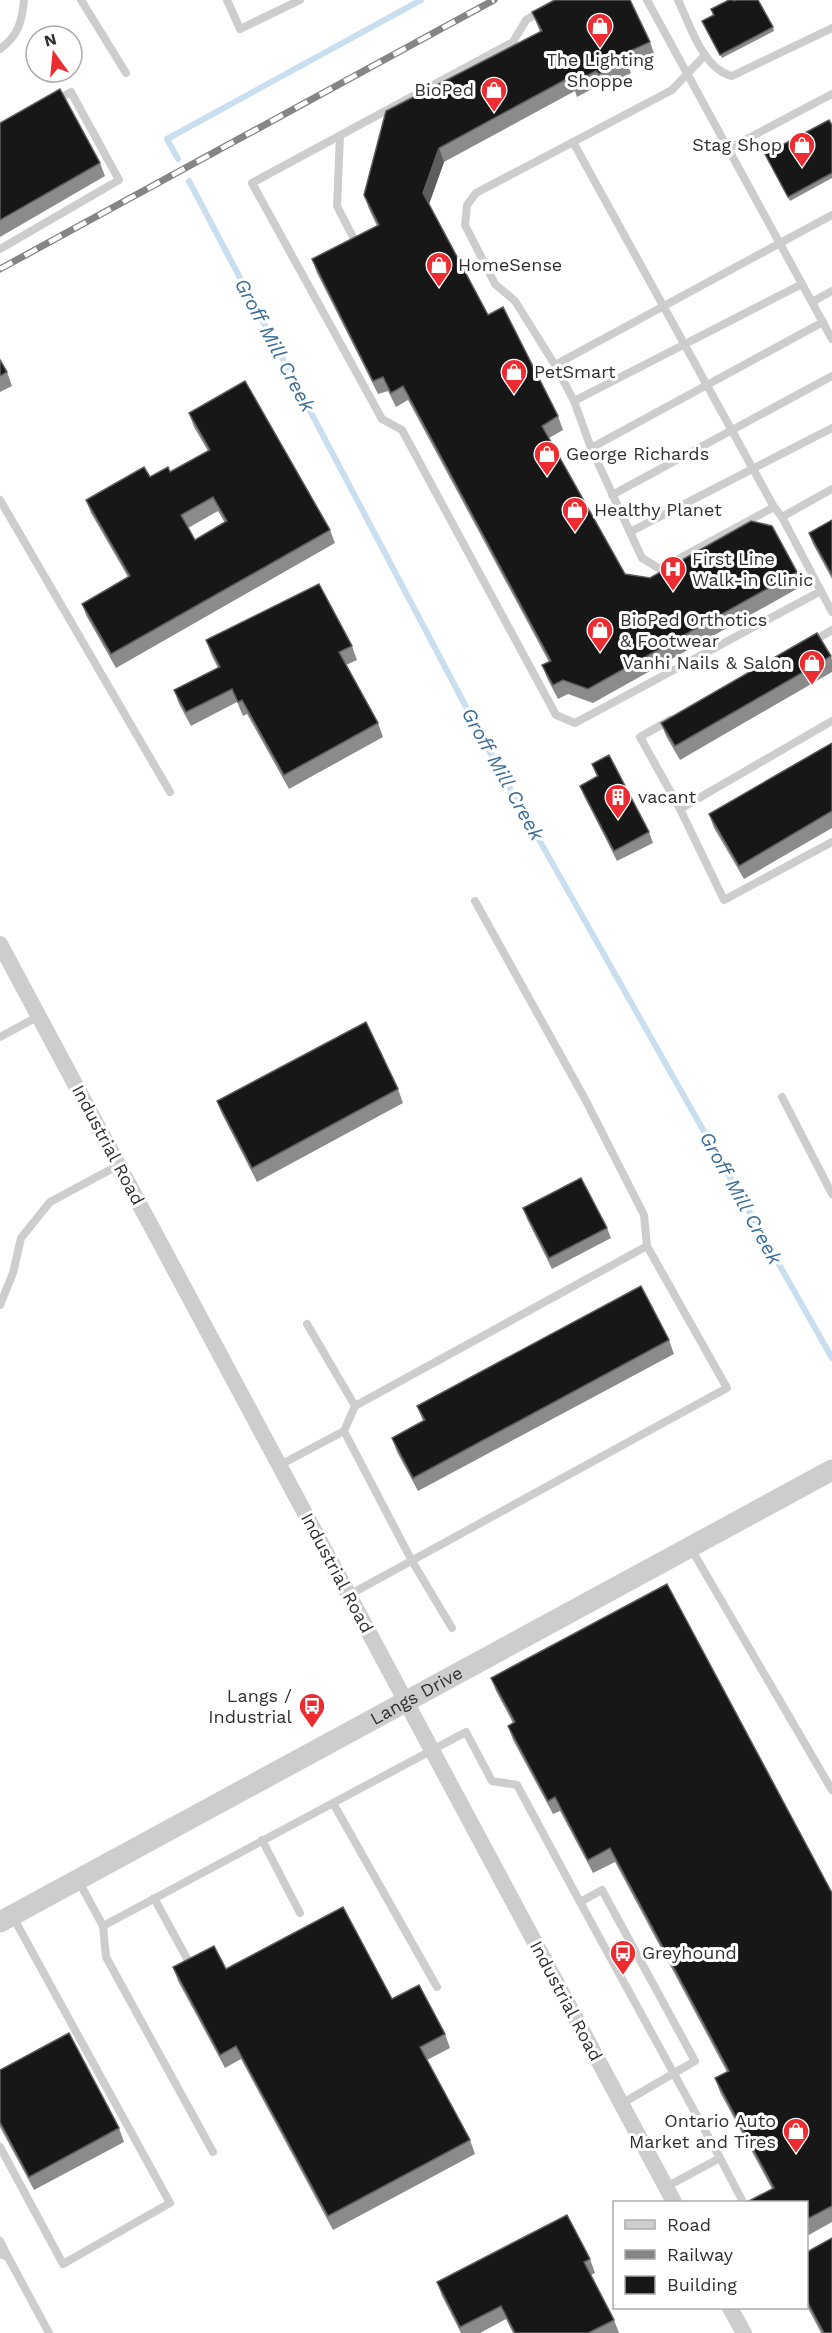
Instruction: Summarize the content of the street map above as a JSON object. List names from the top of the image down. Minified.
{"streets":{"street":["Industrial Road","Langs Drive"]},"crossings":[["Industrial Road","Langs Drive"]],"water":["Groff Mill Creek"],"places":{"shop":["The Lighting Shoppe","BioPed","Stag Shop","HomeSense","PetSmart","George Richards","Healthy Planet","BioPed Orthotics & Footwear","Vanhi Nails & Salon","Ontario Auto Market and Tires"],"hospital":["First Line Walk-in Clinic"],"building":["vacant"],"bus stop":["Langs / Industrial","Greyhound"]},"legend":["Road","Railway","Building"],"north":"top"}
